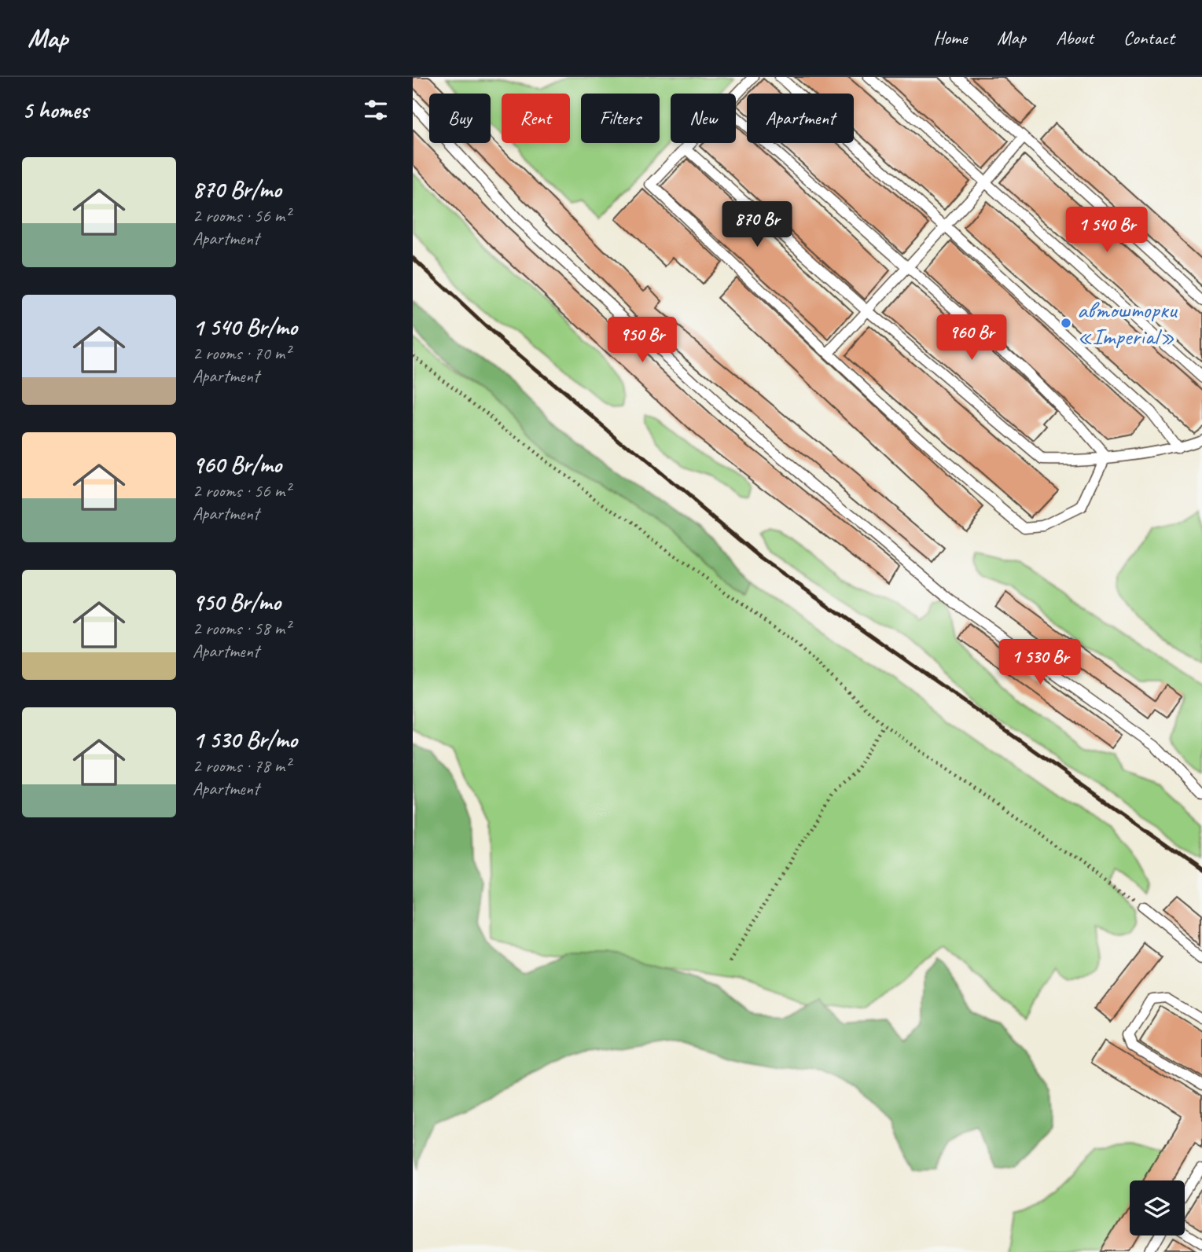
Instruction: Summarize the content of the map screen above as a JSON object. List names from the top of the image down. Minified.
{"places":["автошторки «Imperial»"],"page":{"header":"Map","nav":["Home","Map","About","Contact"],"heading":"5 homes","chip":["Buy","Rent","Filters","New","Apartment"],"list":[{"name":"870 Br/mo","note":"2 rooms · 56 m² · Apartment"},{"name":"1 540 Br/mo","note":"2 rooms · 70 m² · Apartment"},{"name":"960 Br/mo","note":"2 rooms · 56 m² · Apartment"},{"name":"950 Br/mo","note":"2 rooms · 58 m² · Apartment"},{"name":"1 530 Br/mo","note":"2 rooms · 78 m² · Apartment"}],"price":["870 Br","1 540 Br","960 Br","950 Br","1 530 Br"]}}
